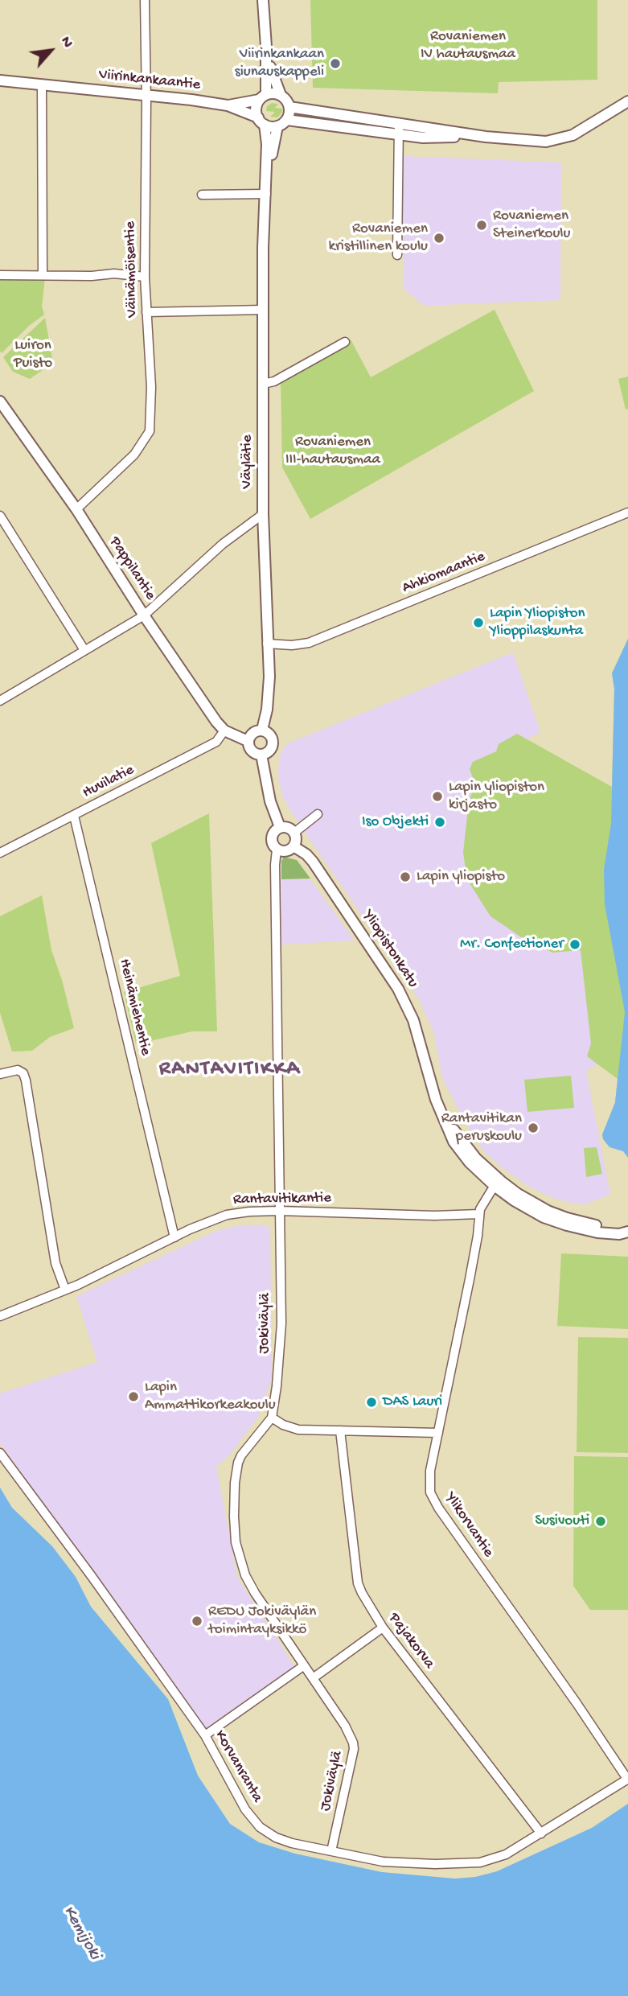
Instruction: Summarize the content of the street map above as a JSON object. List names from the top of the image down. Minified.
{"streets":{"street":["Viirinkankaantie","Väinämöisentie","Väylätie","Pappilantie","Ahkiomaantie","Huvilatie","Yliopistonkatu","Heinämiehentie","Rantavitikantie","Jokiväylä","Ylikorvantie","Pajakorva","Korvanranta"]},"crossings":[["Viirinkankaantie","Väinämöisentie"],["Viirinkankaantie","Väylätie"],["Väinämöisentie","Pappilantie"],["Väylätie","Pappilantie"],["Väylätie","Ahkiomaantie"],["Pappilantie","Huvilatie"],["Huvilatie","Heinämiehentie"],["Yliopistonkatu","Jokiväylä"],["Heinämiehentie","Rantavitikantie"],["Rantavitikantie","Jokiväylä"],["Rantavitikantie","Ylikorvantie"],["Jokiväylä","Korvanranta"],["Ylikorvantie","Korvanranta"],["Pajakorva","Korvanranta"]],"districts":["RANTAVITIKKA"],"water":["Kemijoki"],"parks":["Rovaniemen IV hautausmaa","Luiron Puisto","Rovaniemen III-hautausmaa"],"places":["Viirinkankaan siunauskappeli","Rovaniemen Steinerkoulu","Rovaniemen kristillinen koulu","Lapin Yliopiston Ylioppilaskunta","Lapin yliopiston kirjasto","Iso Objekti","Lapin yliopisto","Mr. Confectioner","Rantavitikan peruskoulu","Lapin Ammattikorkeakoulu","DAS Lauri","Susivouti","REDU Jokiväylän toimintayksikkö"],"north":"top right"}
